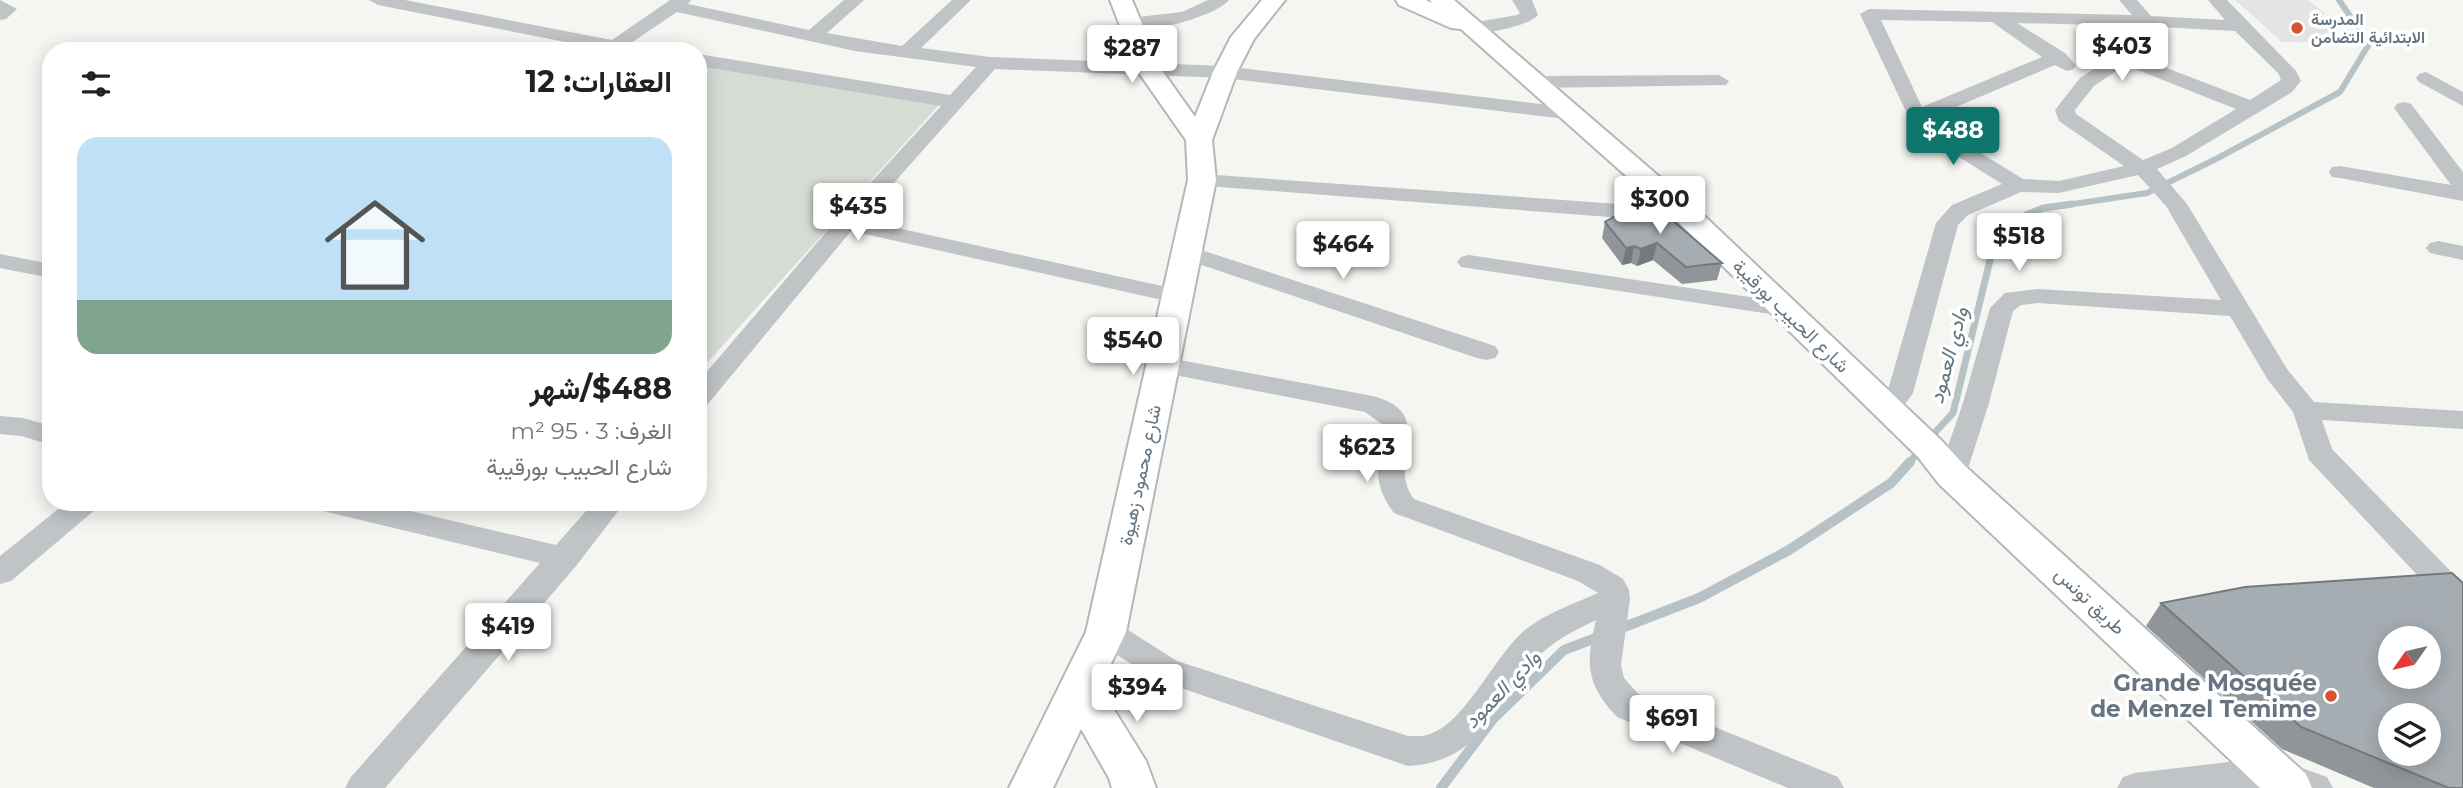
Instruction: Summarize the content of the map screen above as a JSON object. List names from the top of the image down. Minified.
{"streets":{"main road":["شارع الحبيب بورقيبة","شارع محمود زهيوة","طريق تونس"]},"crossings":[["شارع الحبيب بورقيبة","طريق تونس"]],"water":["وادي العمود"],"places":["المدرسة الابتدائية التضامن","Grande Mosquée de Menzel Temime"],"north":"bottom left","page":{"price":["$403","$287","$488","$300","$435","$518","$464","$540","$623","$419","$394","$691"],"heading":"العقارات: 12","list":[{"name":"$488/شهر","note":"الغرف: 3 · 95 m² · شارع الحبيب بورقيبة"}]}}
